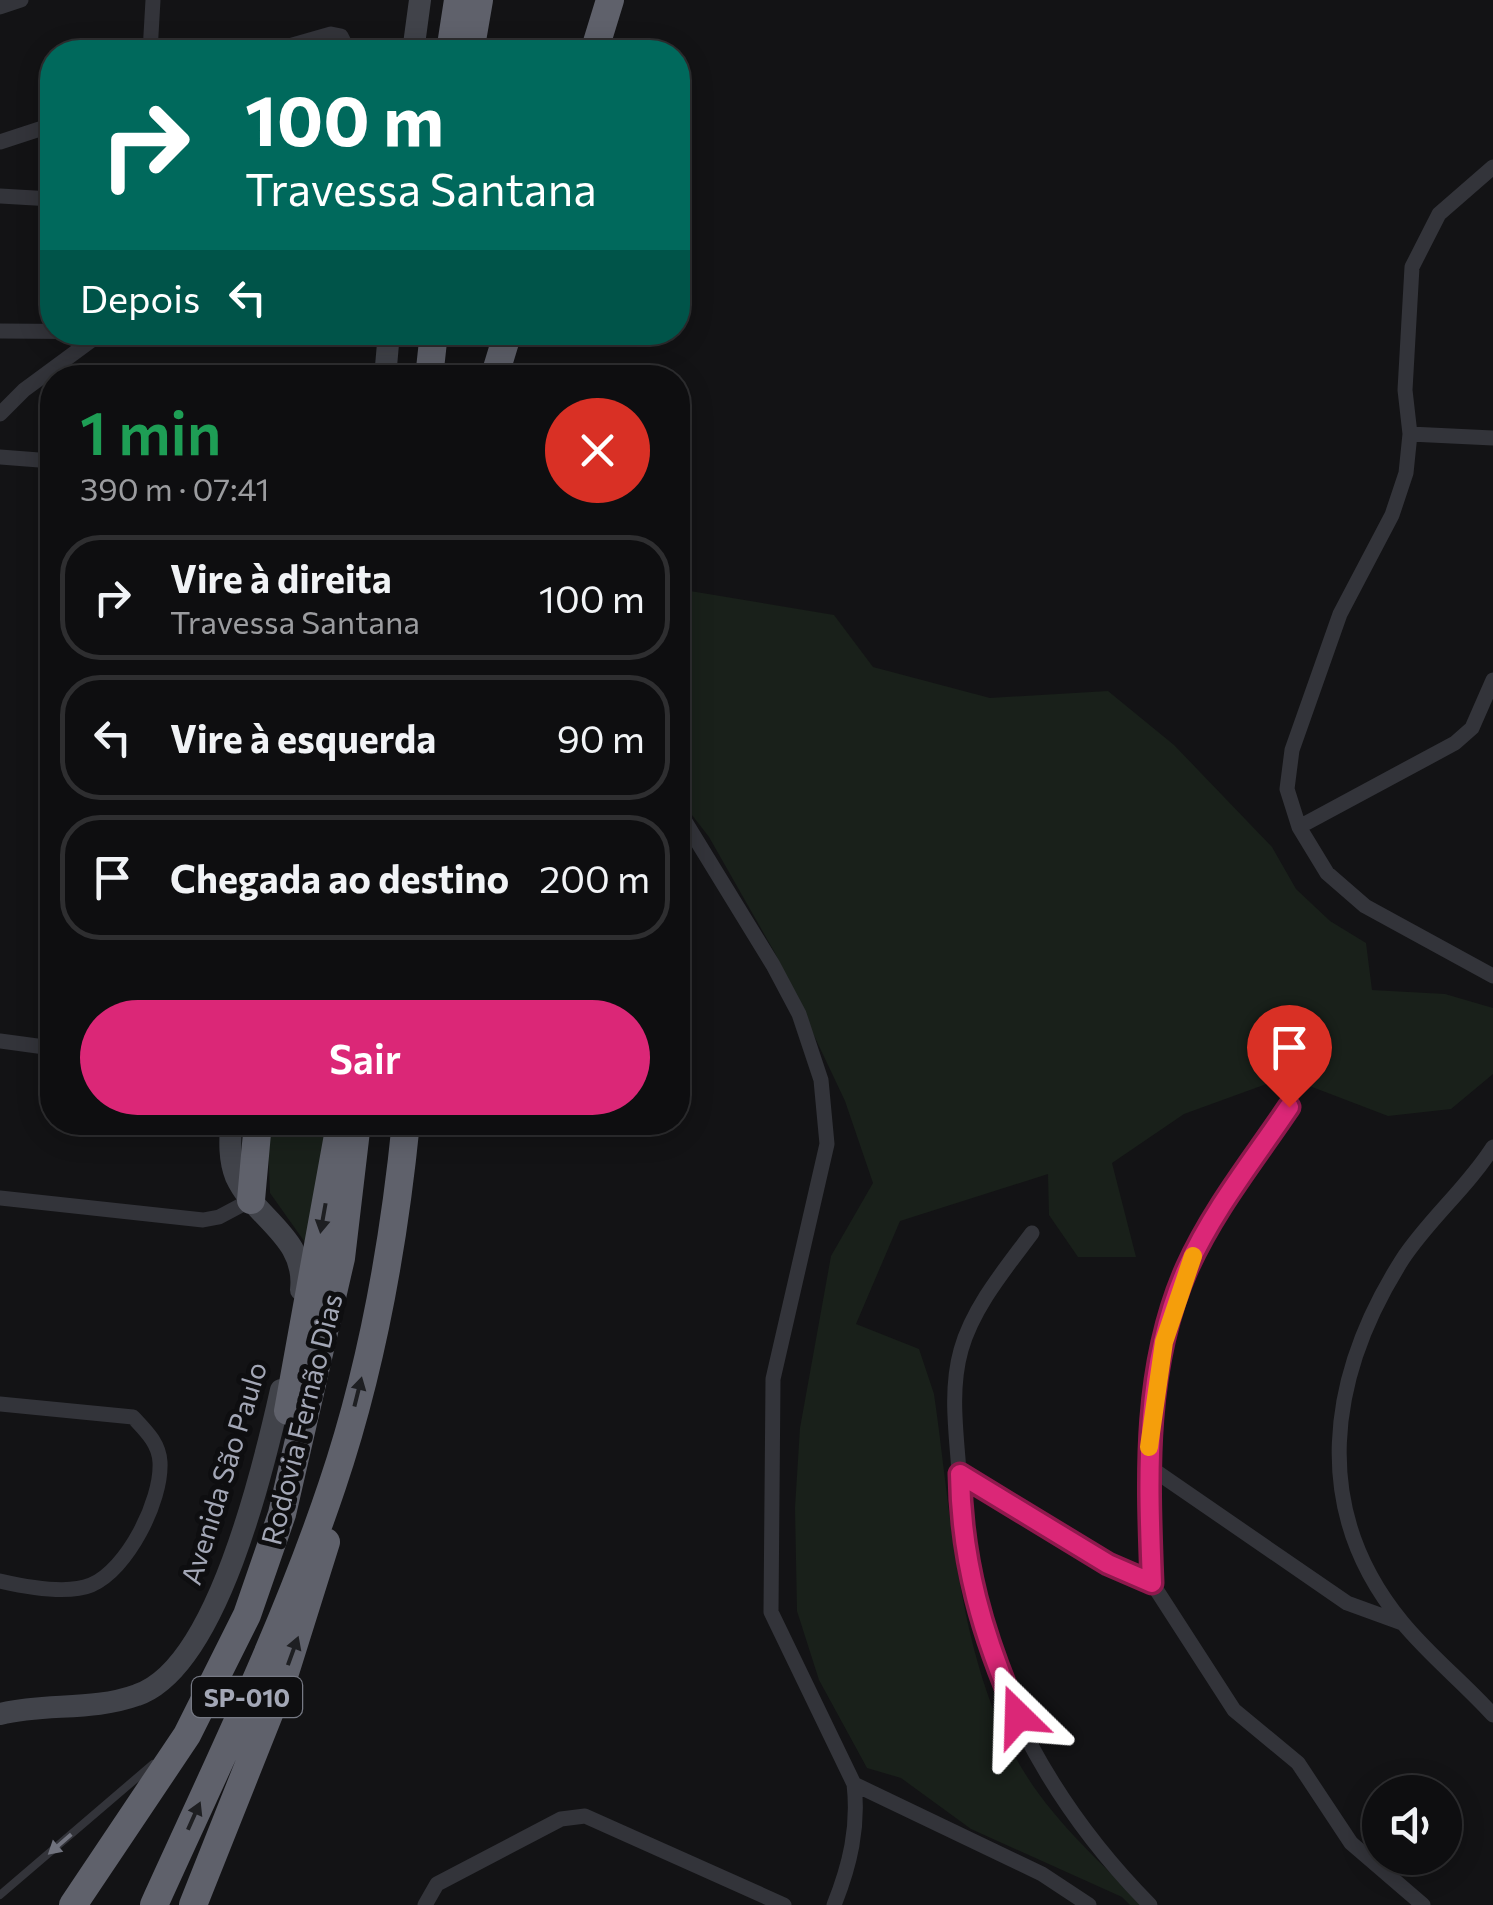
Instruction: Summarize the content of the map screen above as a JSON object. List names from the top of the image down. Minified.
{"streets":{"highway":["Rodovia Fernão Dias","SP-010"],"street":["Avenida São Paulo"]},"page":{"turn":["100 m","Travessa Santana"],"then":"Depois","heading":["1 min","390 m · 07:41"],"list":[{"name":"Vire à direita","note":"Travessa Santana","value":"100 m"},{"name":"Vire à esquerda","value":"90 m"},{"name":"Chegada ao destino","value":"200 m"}],"buttons":"Sair"}}
